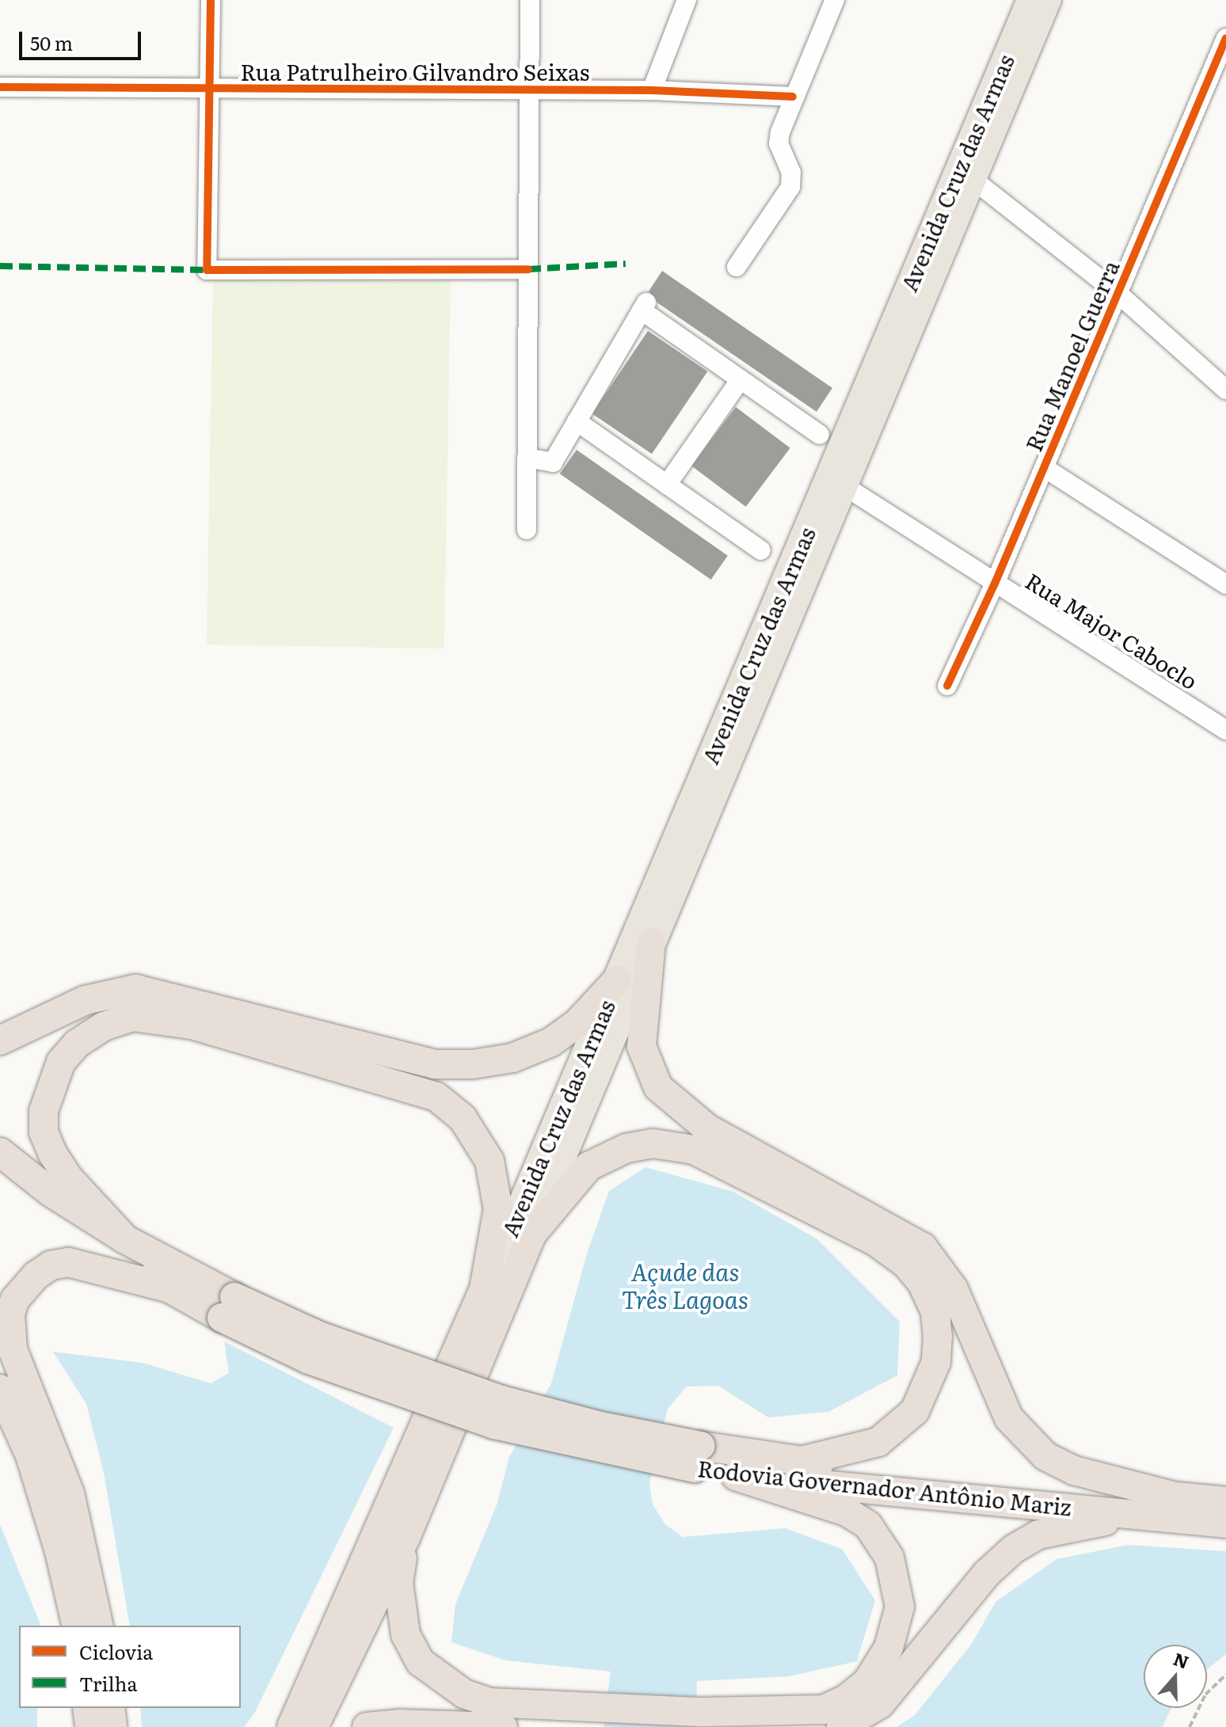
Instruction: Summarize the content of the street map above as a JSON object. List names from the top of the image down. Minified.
{"streets":{"highway":["Rodovia Governador Antônio Mariz"],"main road":["Avenida Cruz das Armas"],"street":["Rua Patrulheiro Gilvandro Seixas","Rua Manoel Guerra","Rua Major Caboclo"]},"crossings":[["Avenida Cruz das Armas","Rua Major Caboclo"],["Rua Manoel Guerra","Rua Major Caboclo"]],"water":["Açude das Três Lagoas"],"legend":["Ciclovia","Trilha"],"scale_bar":"50 m","north":"top"}
